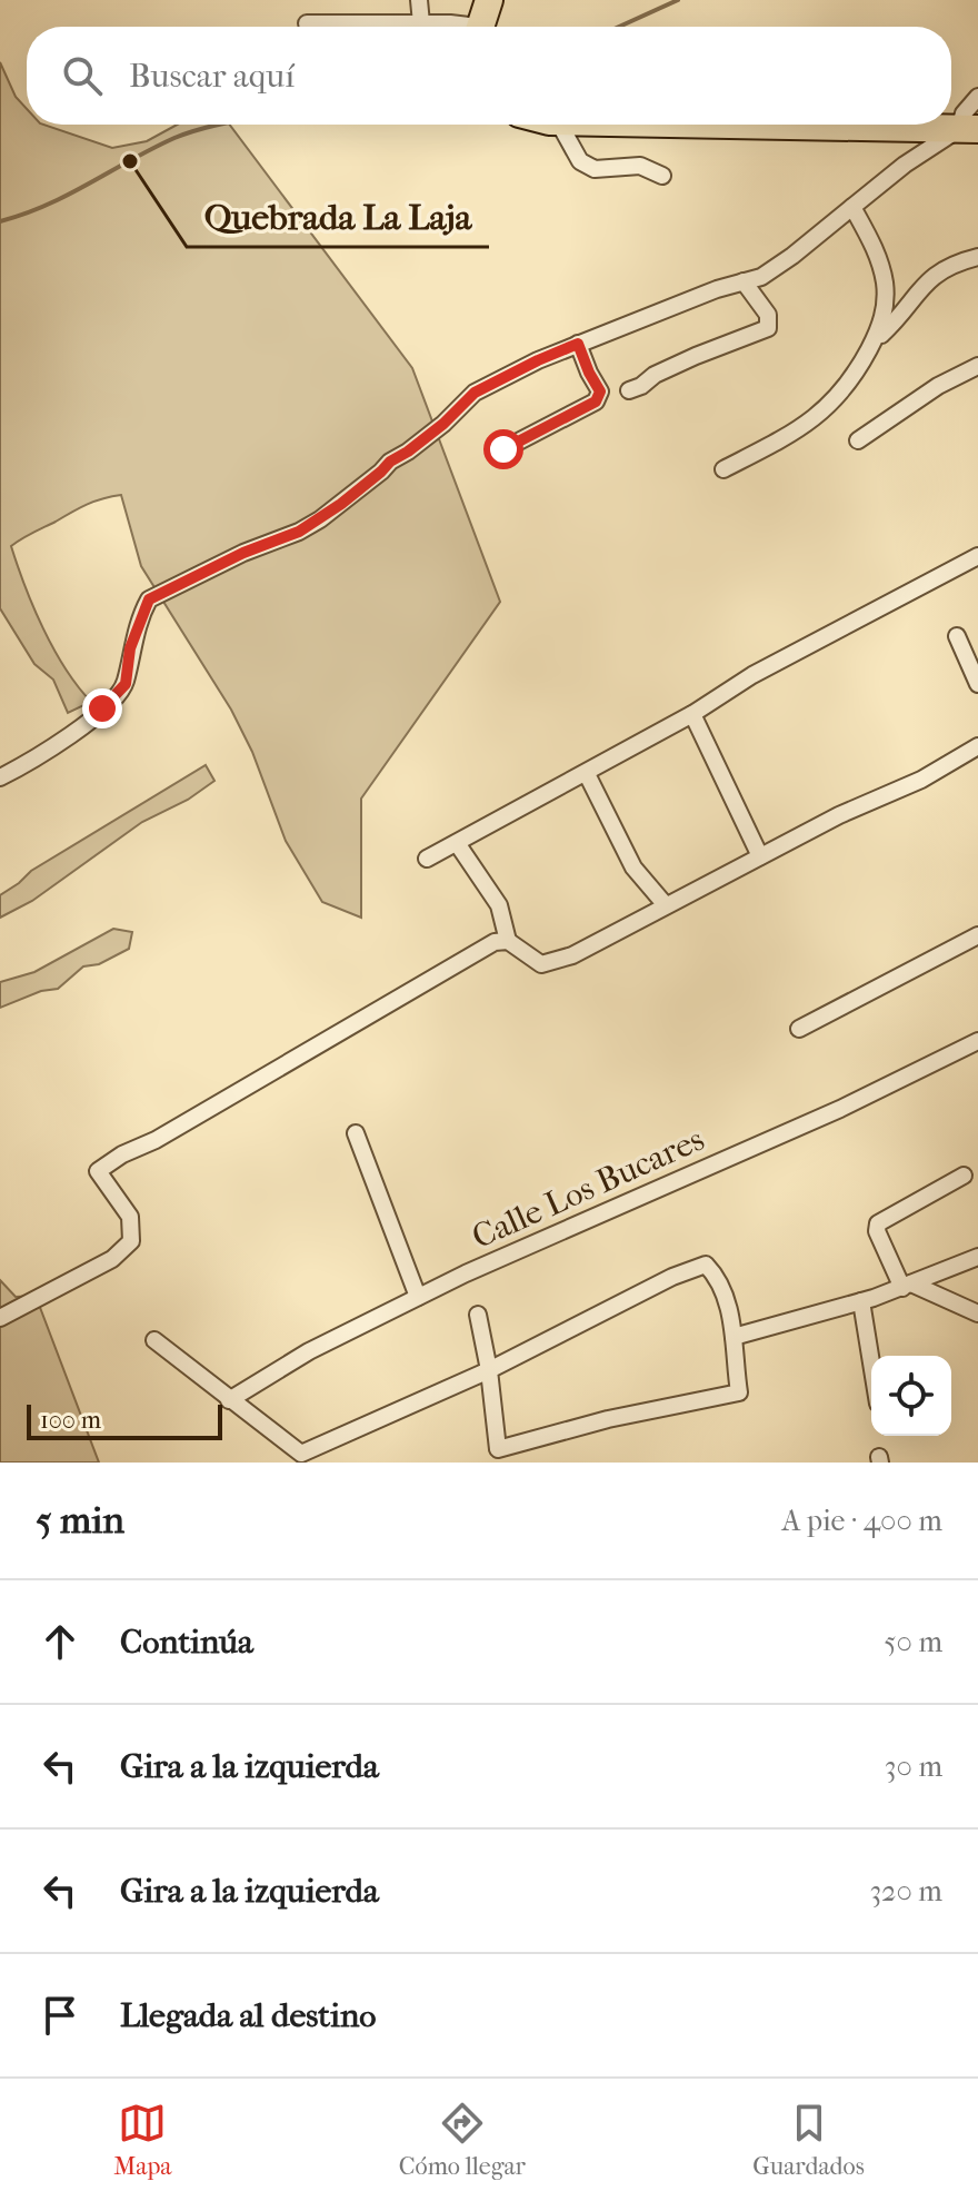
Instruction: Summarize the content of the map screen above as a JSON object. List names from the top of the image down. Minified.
{"streets":{"street":["Calle Los Bucares"]},"places":["Quebrada La Laja"],"scale_bar":"100 m","page":{"search":"Buscar aquí","scale":"100 m","heading":["5 min","A pie · 400 m"],"list":[["Continúa","50 m"],["Gira a la izquierda","30 m"],["Gira a la izquierda","320 m"],"Llegada al destino"],"nav":["Mapa","Cómo llegar","Guardados"]}}
